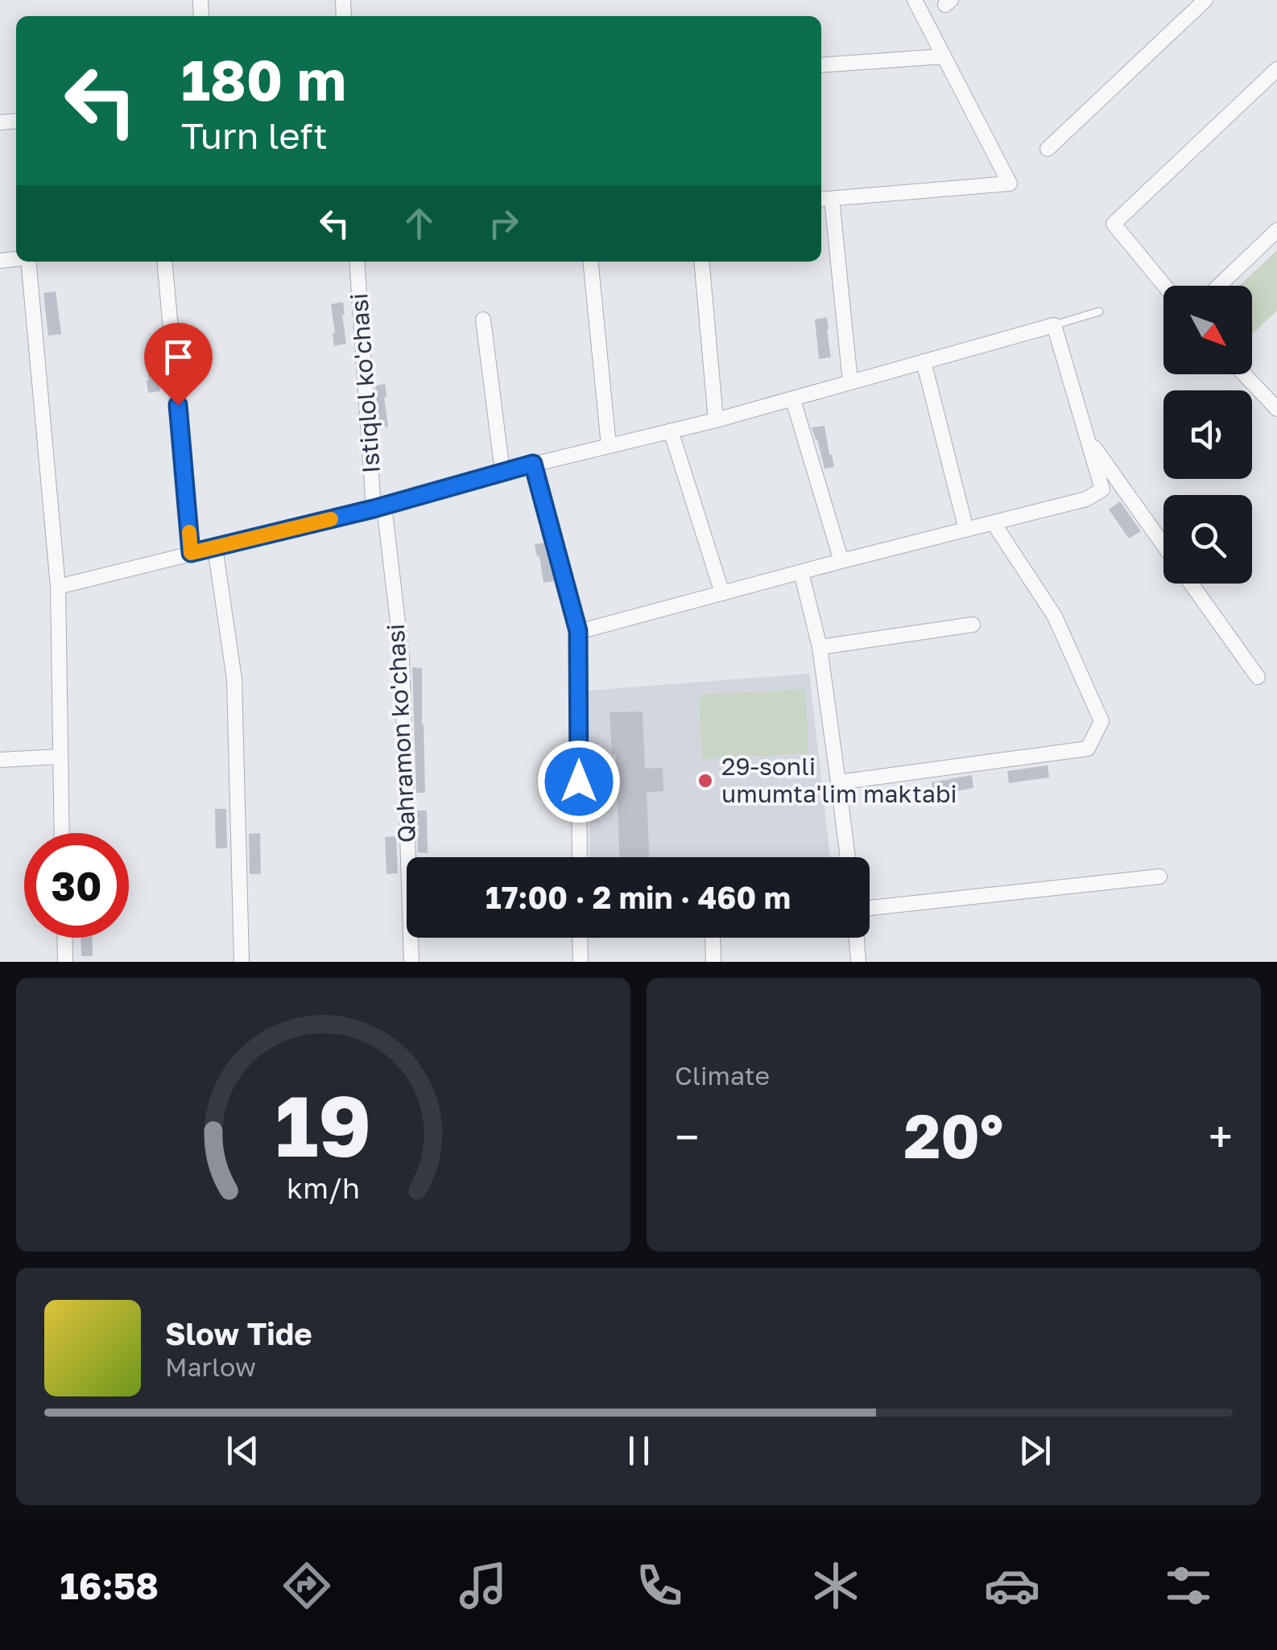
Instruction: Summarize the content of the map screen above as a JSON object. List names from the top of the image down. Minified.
{"streets":{"street":["Istiqlol ko'chasi","Qahramon ko'chasi"]},"crossings":[["Istiqlol ko'chasi","Qahramon ko'chasi"]],"places":["29-sonli umumta'lim maktabi"],"north":"bottom right","page":{"turn":["180 m","Turn left"],"limit":"30","trip":"17:00 · 2 min · 460 m","tile":"Climate","heat":["−","20°","+"],"song":["Slow Tide","Marlow"],"tabs":"16:58","gauge":["19","km/h"]}}
